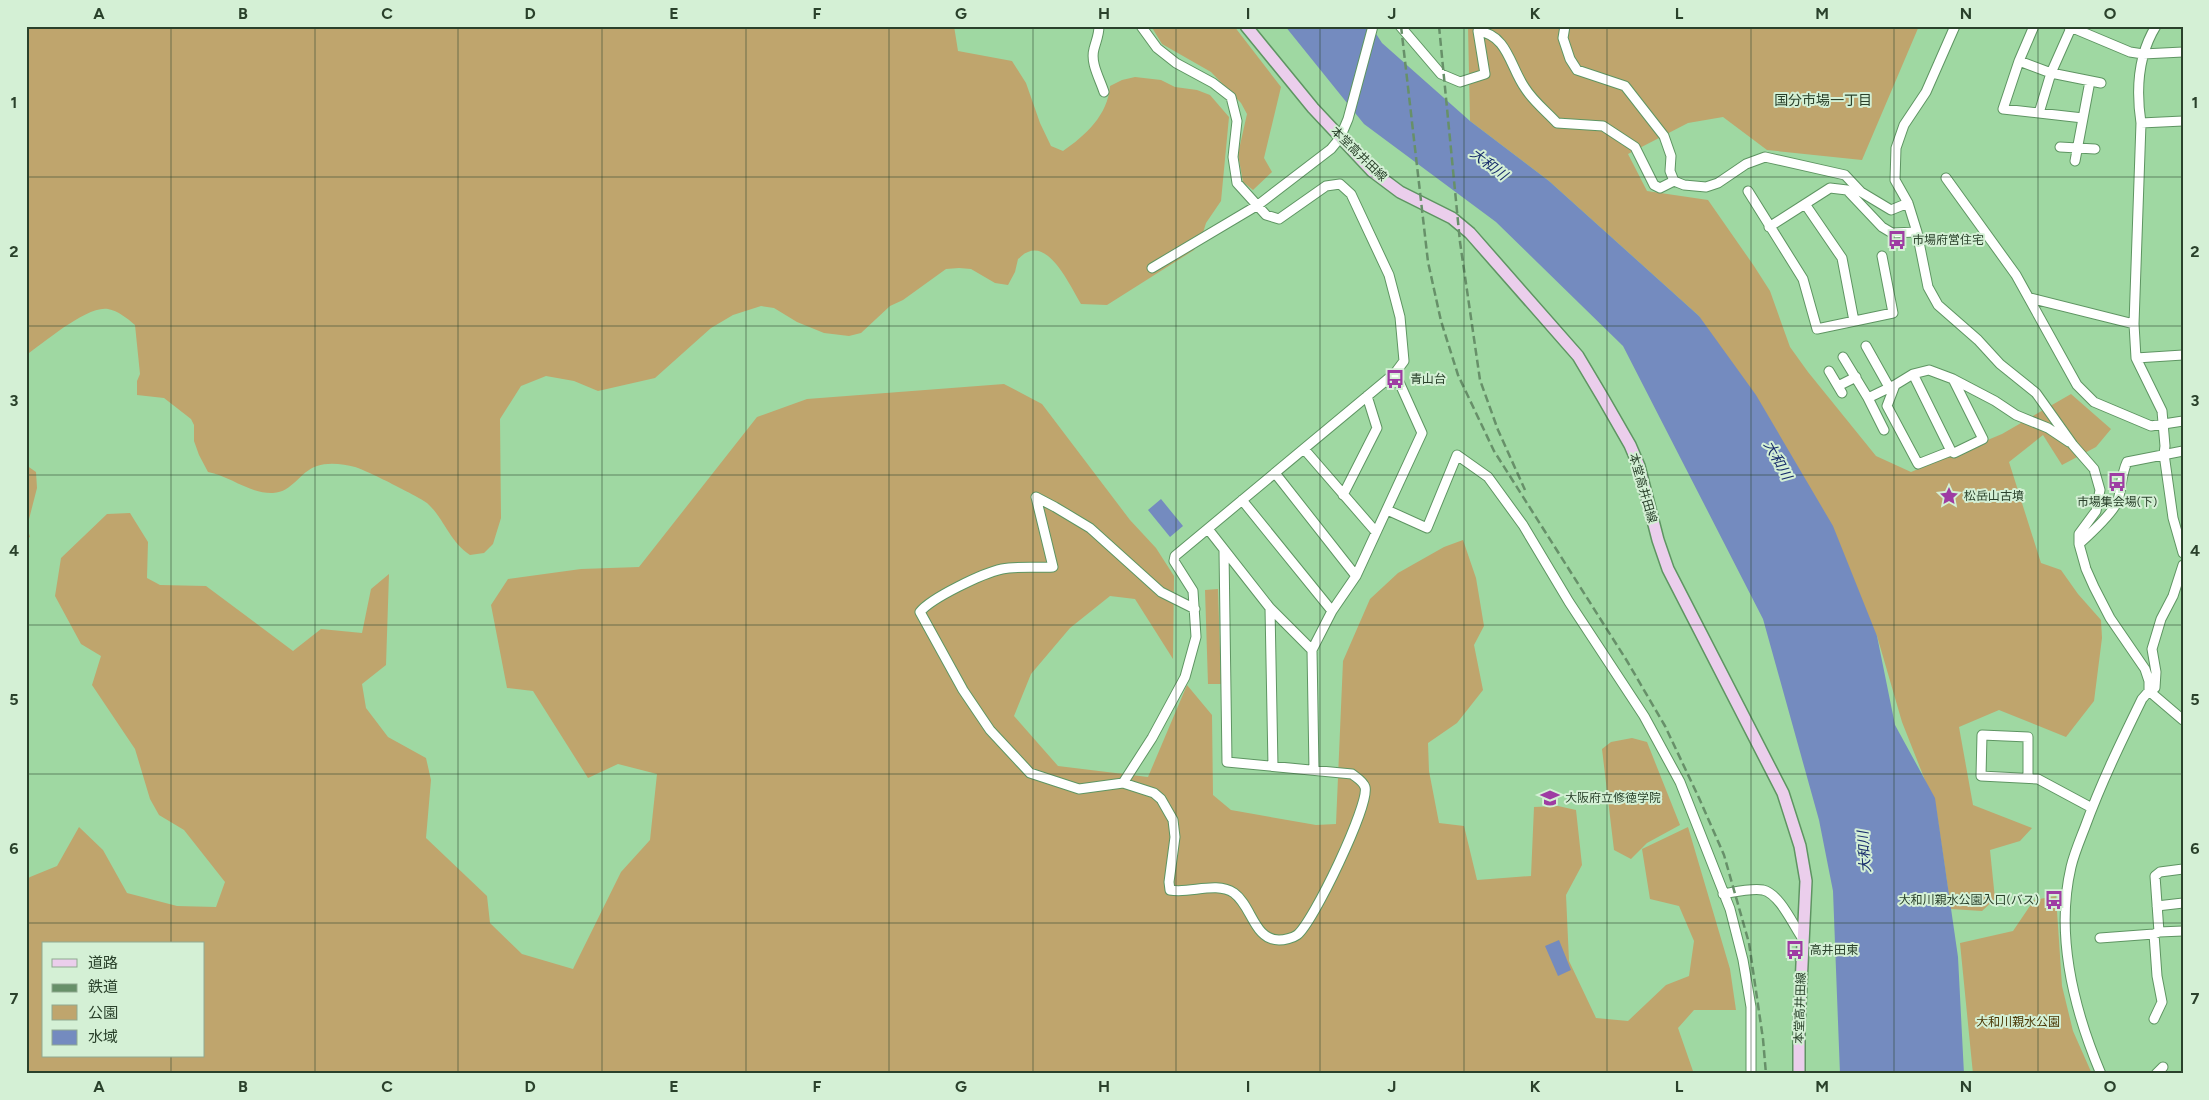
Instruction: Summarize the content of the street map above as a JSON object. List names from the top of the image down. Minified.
{"streets":{"main road":["本堂高井田線"]},"districts":["国分市場一丁目"],"water":["大和川"],"parks":["大和川親水公園"],"places":{"bus stop":["市場府営住宅","青山台","市場集会場(下)","大和川親水公園入口(バス)","高井田東"],"place":["松岳山古墳"],"school or university":["大阪府立修徳学院"]},"legend":["道路","鉄道","公園","水域"],"grid":{"columns":["A","B","C","D","E","F","G","H","I","J","K","L","M","N","O"],"rows":["1","2","3","4","5","6","7"]}}
